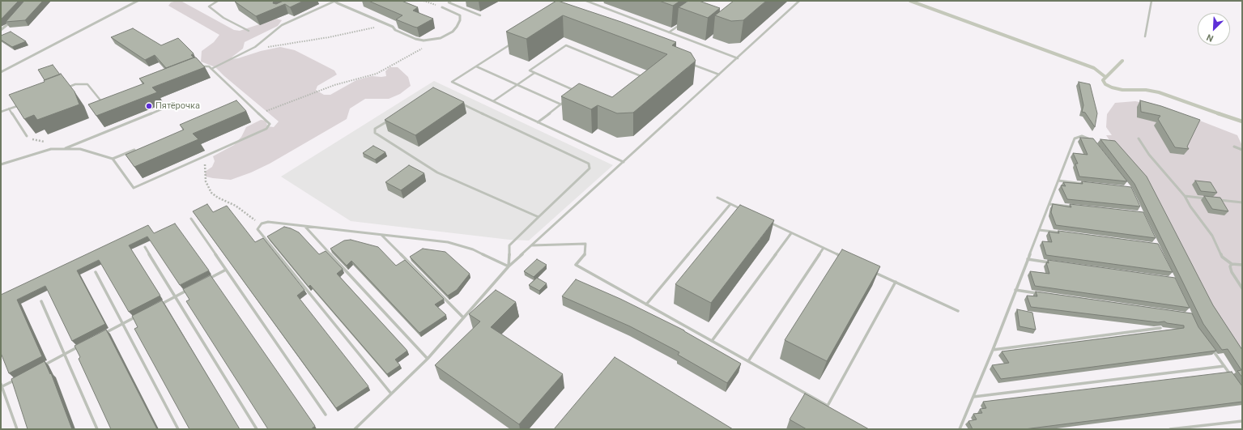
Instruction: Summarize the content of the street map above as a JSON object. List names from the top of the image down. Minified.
{"places":["Пятёрочка"],"north":"bottom left"}
